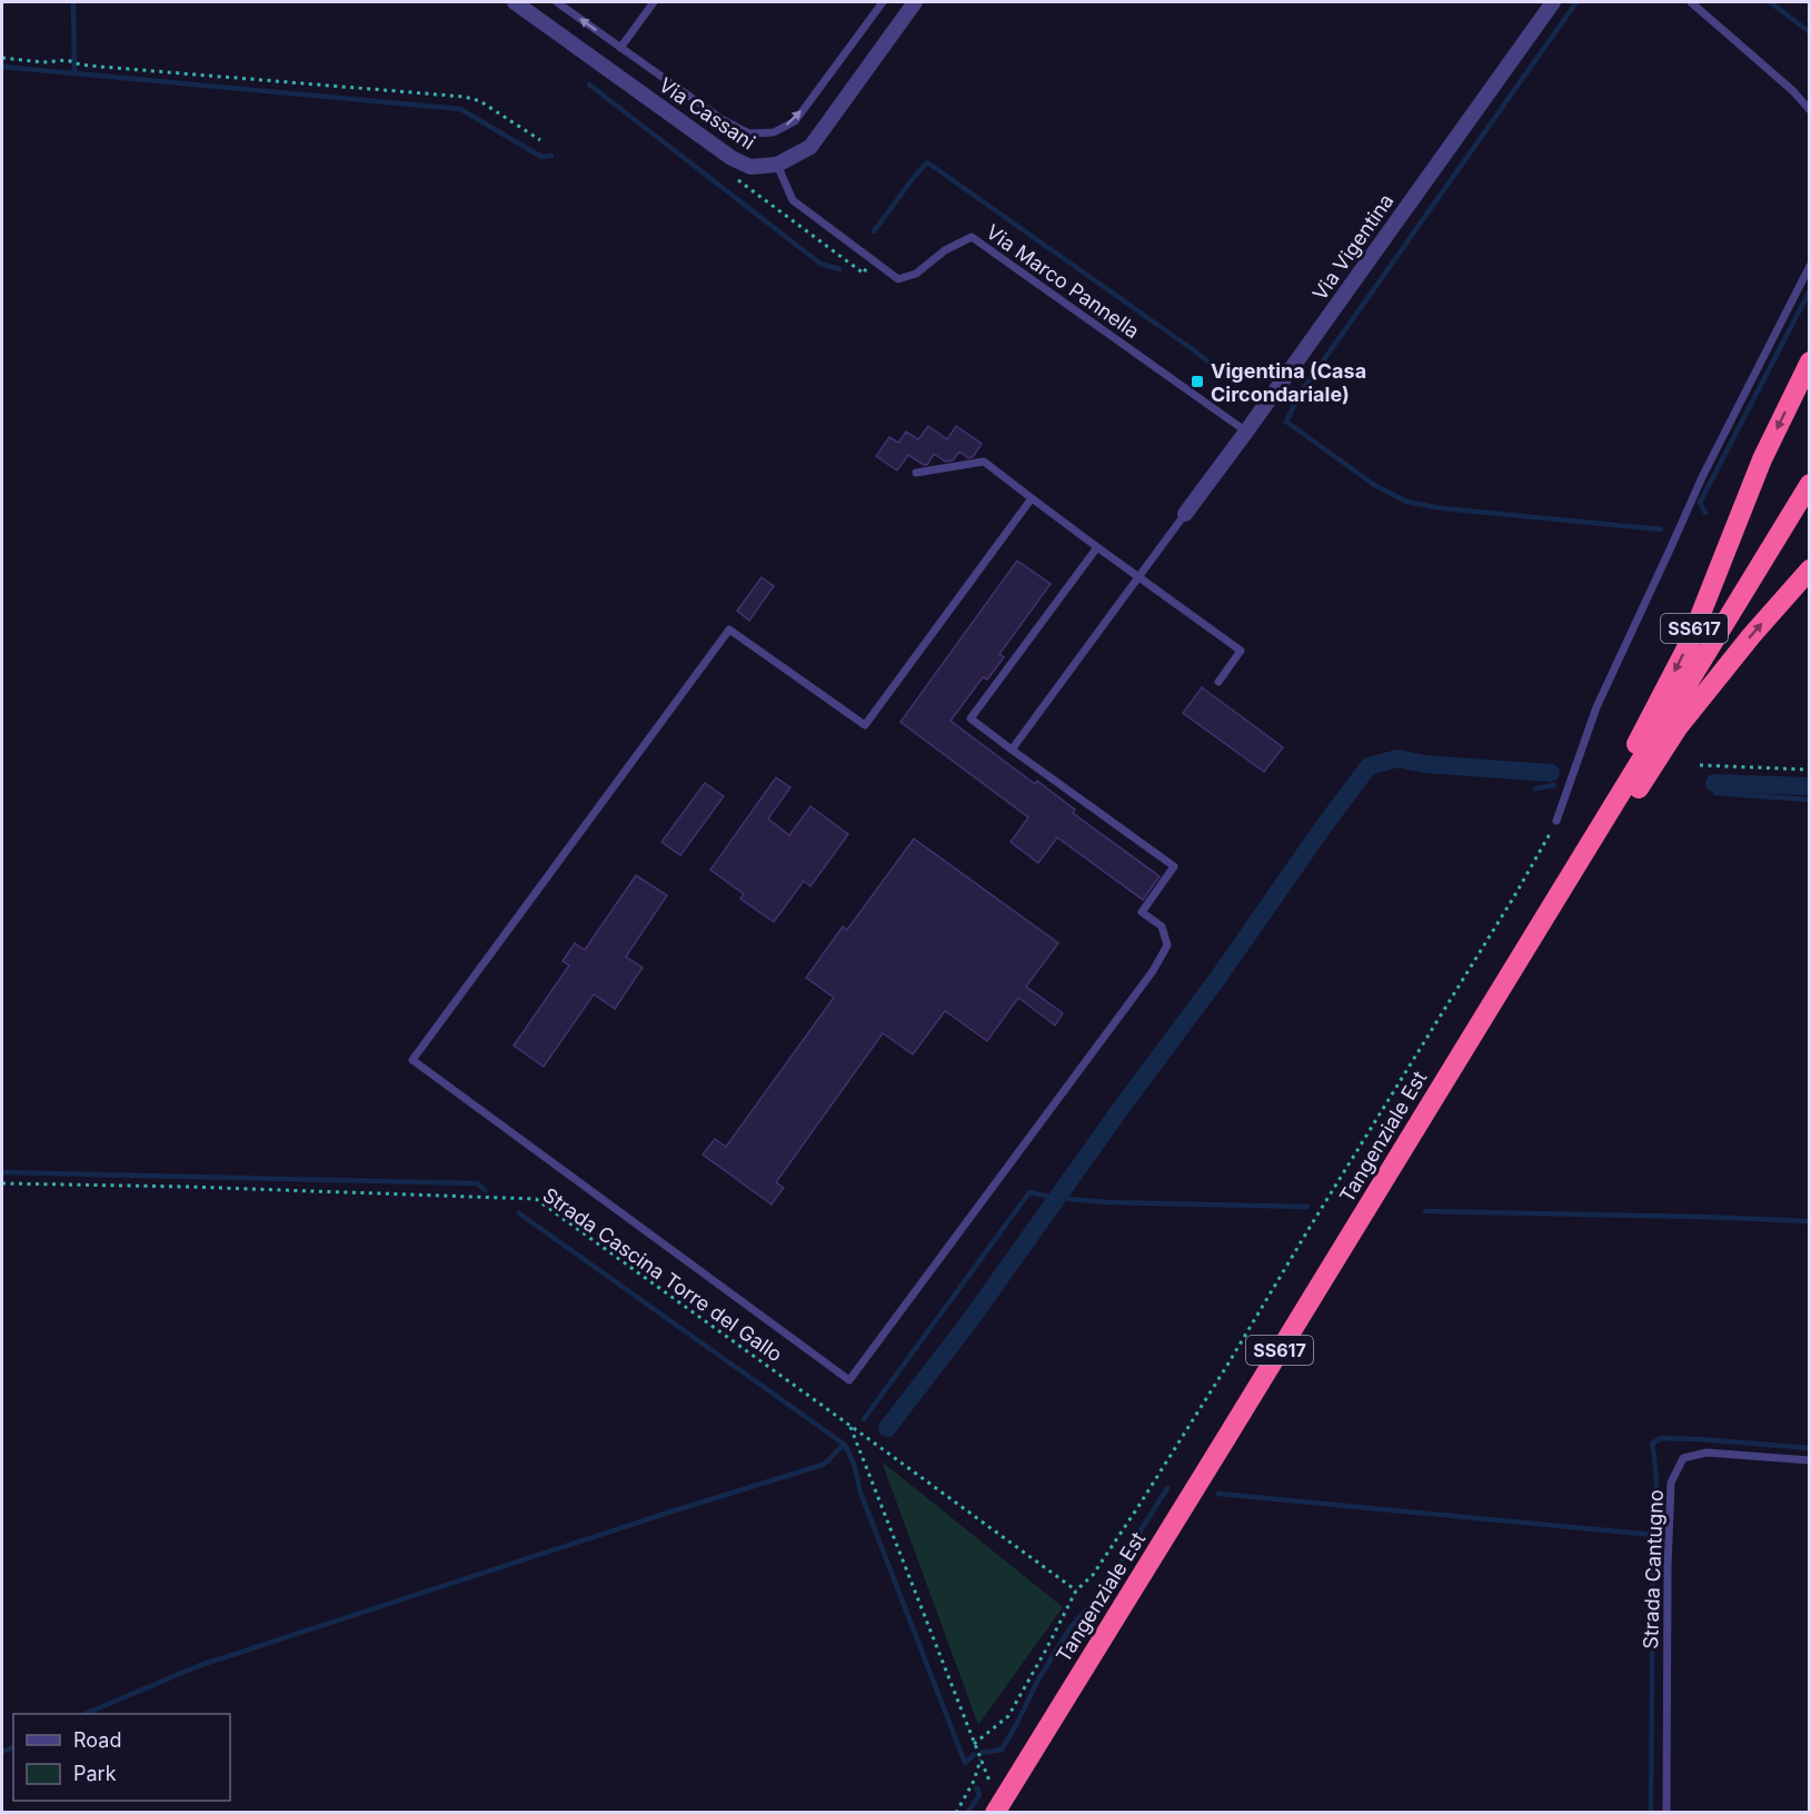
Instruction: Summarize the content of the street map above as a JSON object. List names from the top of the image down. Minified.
{"streets":{"highway":["SS617","Tangenziale Est"],"street":["Via Cassani","Via Vigentina"],"lane":["Via Marco Pannella","Strada Cantugno"],"path":["Strada Cascina Torre del Gallo"]},"crossings":[["Via Cassani","Via Marco Pannella"],["Via Vigentina","Via Marco Pannella"],["SS617","Tangenziale Est"]],"places":{"transit":["Vigentina (Casa Circondariale)"]},"legend":["Road","Park"]}
